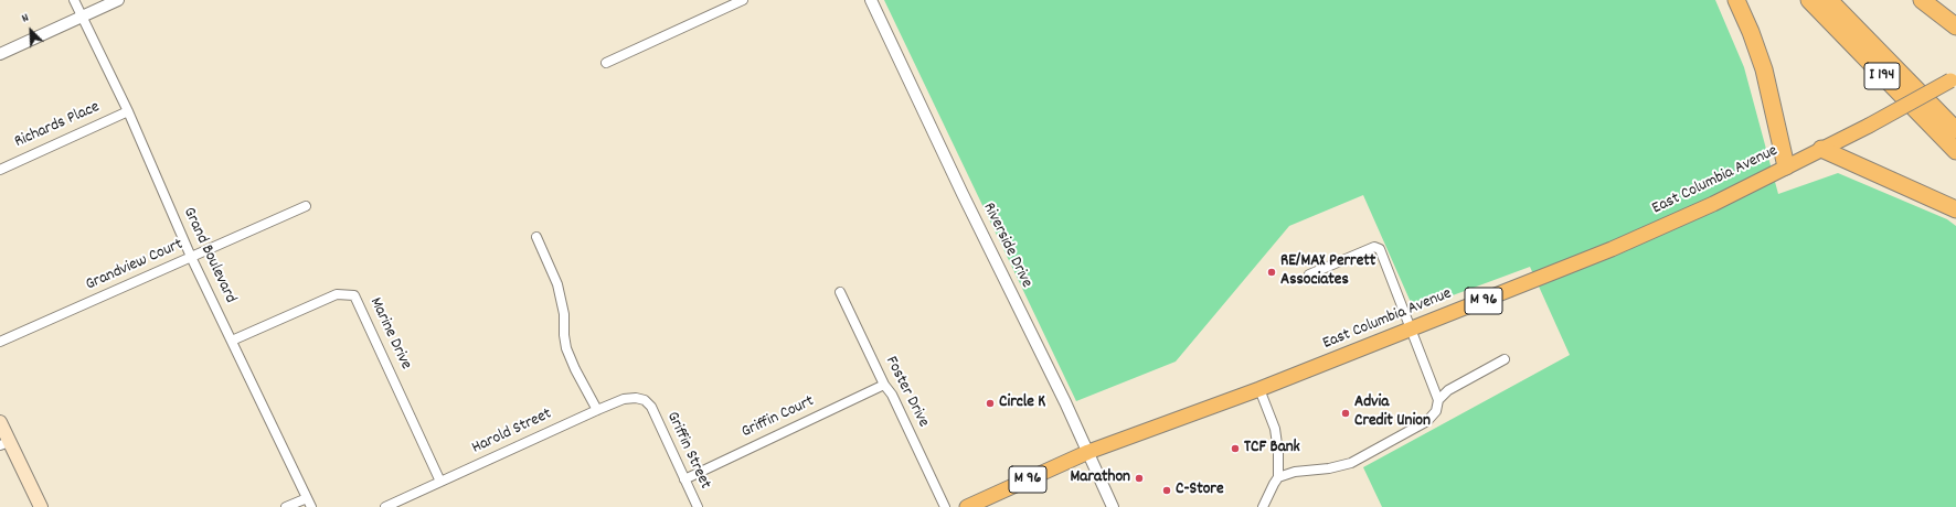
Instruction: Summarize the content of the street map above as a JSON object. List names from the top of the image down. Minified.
{"streets":{"highway":["I 194"],"main road":["East Columbia Avenue","M 96"],"street":["Richards Place","Riverside Drive","Grand Boulevard","Grandview Court","Marine Drive","Foster Drive","Griffin Court","Harold Street","Griffin Street"]},"crossings":[["Richards Place","Grand Boulevard"],["East Columbia Avenue","Riverside Drive"],["Grand Boulevard","Grandview Court"],["Grand Boulevard","Marine Drive"],["Marine Drive","Harold Street"],["Foster Drive","Griffin Court"],["Griffin Court","Griffin Street"],["Harold Street","Griffin Street"]],"places":["RE/MAX Perrett Associates","Circle K","Advia Credit Union","TCF Bank","Marathon","C-Store"],"north":"top left"}
